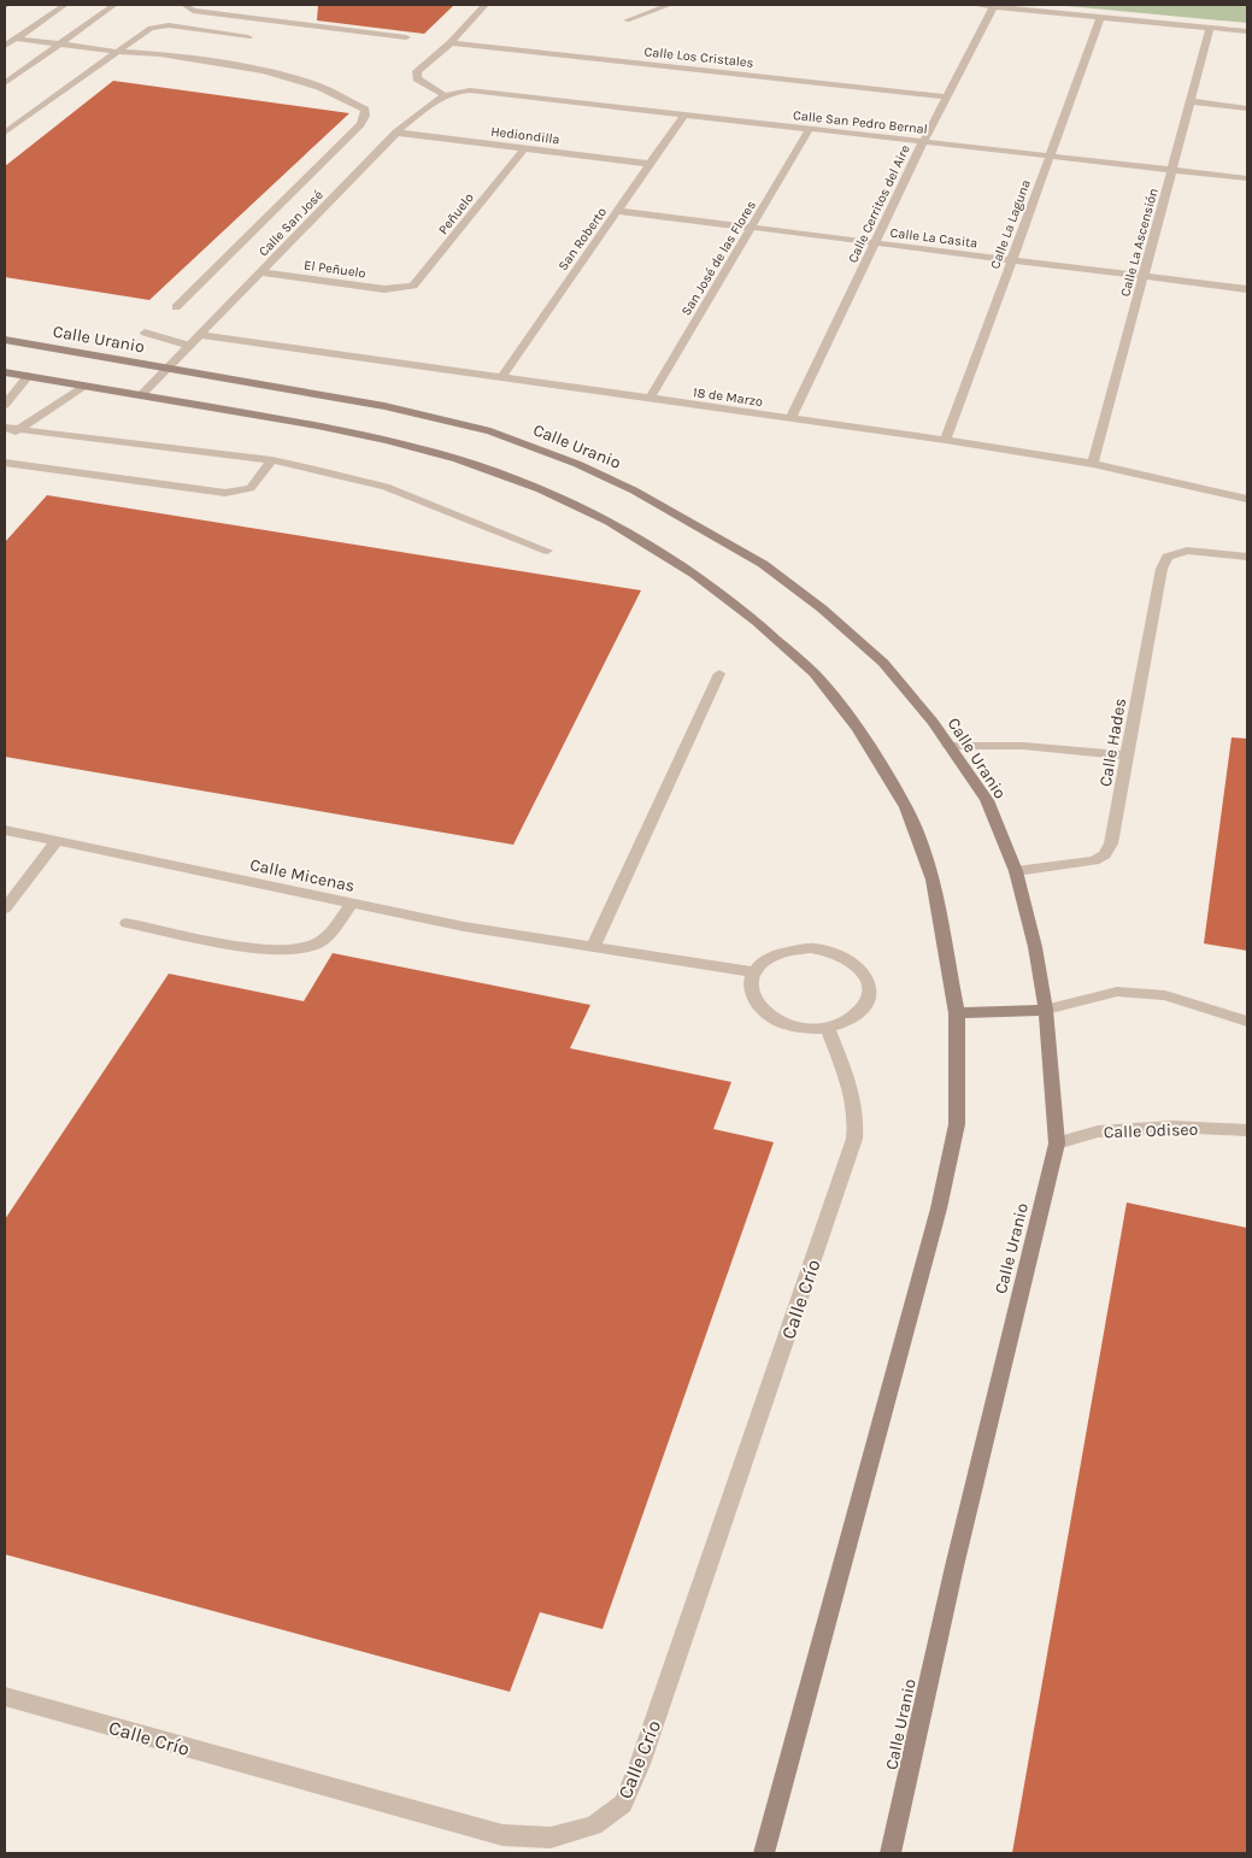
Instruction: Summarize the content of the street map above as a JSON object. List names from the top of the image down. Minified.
{"streets":{"street":["Calle Los Cristales","Calle San Pedro Bernal","Hediondilla","Calle Cerritos del Aire","Peñuelo","Calle San José","Calle La Laguna","Calle La Casita","San Roberto","Calle La Ascensión","San José de las Flores","El Peñuelo","Calle Uranio","18 de Marzo","Calle Hades","Calle Micenas","Calle Odiseo","Calle Crío"]},"crossings":[["Calle Los Cristales","Calle Cerritos del Aire"],["Calle San Pedro Bernal","Calle Cerritos del Aire"],["Calle San Pedro Bernal","Calle San José"],["Calle San Pedro Bernal","Calle La Laguna"],["Calle San Pedro Bernal","San Roberto"],["Calle San Pedro Bernal","Calle La Ascensión"],["Calle San Pedro Bernal","San José de las Flores"],["Hediondilla","Peñuelo"],["Hediondilla","Calle San José"],["Hediondilla","San Roberto"],["Calle Cerritos del Aire","Calle La Casita"],["Calle Cerritos del Aire","18 de Marzo"],["Peñuelo","El Peñuelo"],["Calle San José","El Peñuelo"],["Calle San José","Calle Uranio"],["Calle San José","18 de Marzo"],["Calle La Laguna","Calle La Casita"],["Calle La Laguna","18 de Marzo"],["Calle La Casita","San Roberto"],["Calle La Casita","Calle La Ascensión"],["Calle La Casita","San José de las Flores"],["San Roberto","18 de Marzo"],["Calle La Ascensión","18 de Marzo"],["San José de las Flores","18 de Marzo"],["Calle Uranio","Calle Hades"],["Calle Uranio","Calle Odiseo"],["Calle Micenas","Calle Crío"]]}
